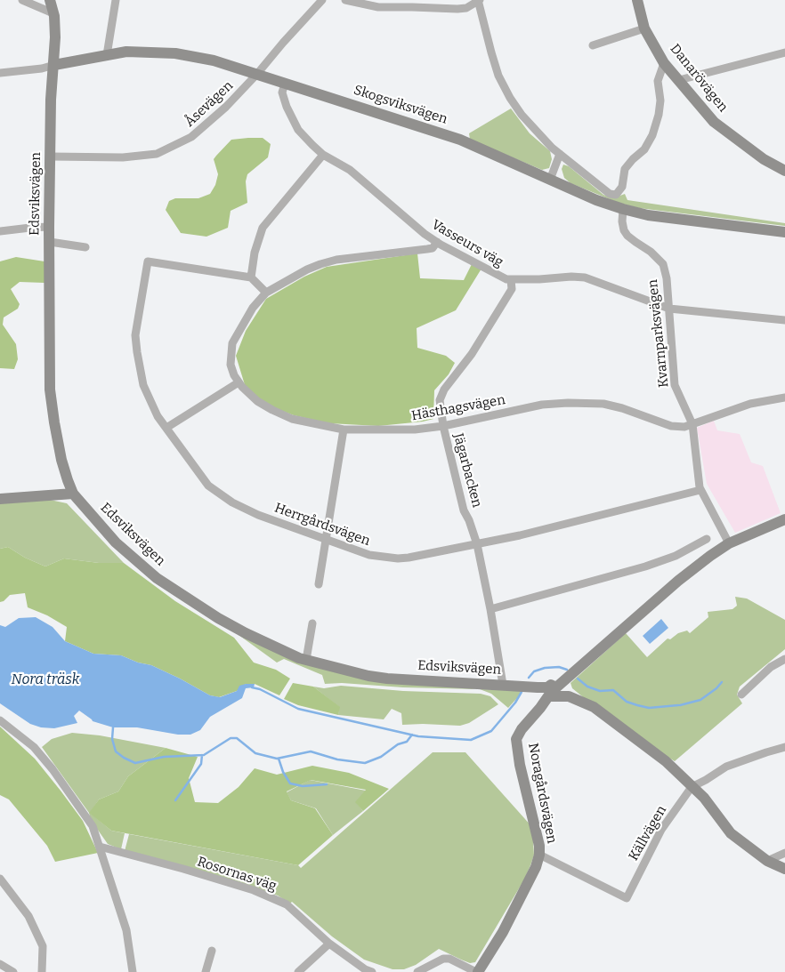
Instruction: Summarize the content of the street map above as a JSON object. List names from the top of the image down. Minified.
{"streets":{"street":["Danarövägen","Åsevägen","Skogsviksvägen","Edsviksvägen","Vasseurs väg","Kvarnparksvägen","Hästhagsvägen","Jägarbacken","Herrgårdsvägen","Noragårdsvägen","Källvägen","Rosornas väg"]},"crossings":[["Åsevägen","Skogsviksvägen"],["Åsevägen","Edsviksvägen"],["Skogsviksvägen","Edsviksvägen"],["Skogsviksvägen","Vasseurs väg"],["Skogsviksvägen","Kvarnparksvägen"],["Edsviksvägen","Jägarbacken"],["Edsviksvägen","Noragårdsvägen"],["Edsviksvägen","Källvägen"],["Vasseurs väg","Kvarnparksvägen"],["Vasseurs väg","Hästhagsvägen"],["Vasseurs väg","Jägarbacken"],["Kvarnparksvägen","Hästhagsvägen"],["Kvarnparksvägen","Herrgårdsvägen"],["Kvarnparksvägen","Noragårdsvägen"],["Hästhagsvägen","Jägarbacken"],["Jägarbacken","Herrgårdsvägen"],["Noragårdsvägen","Källvägen"]],"water":["Nora träsk"]}
